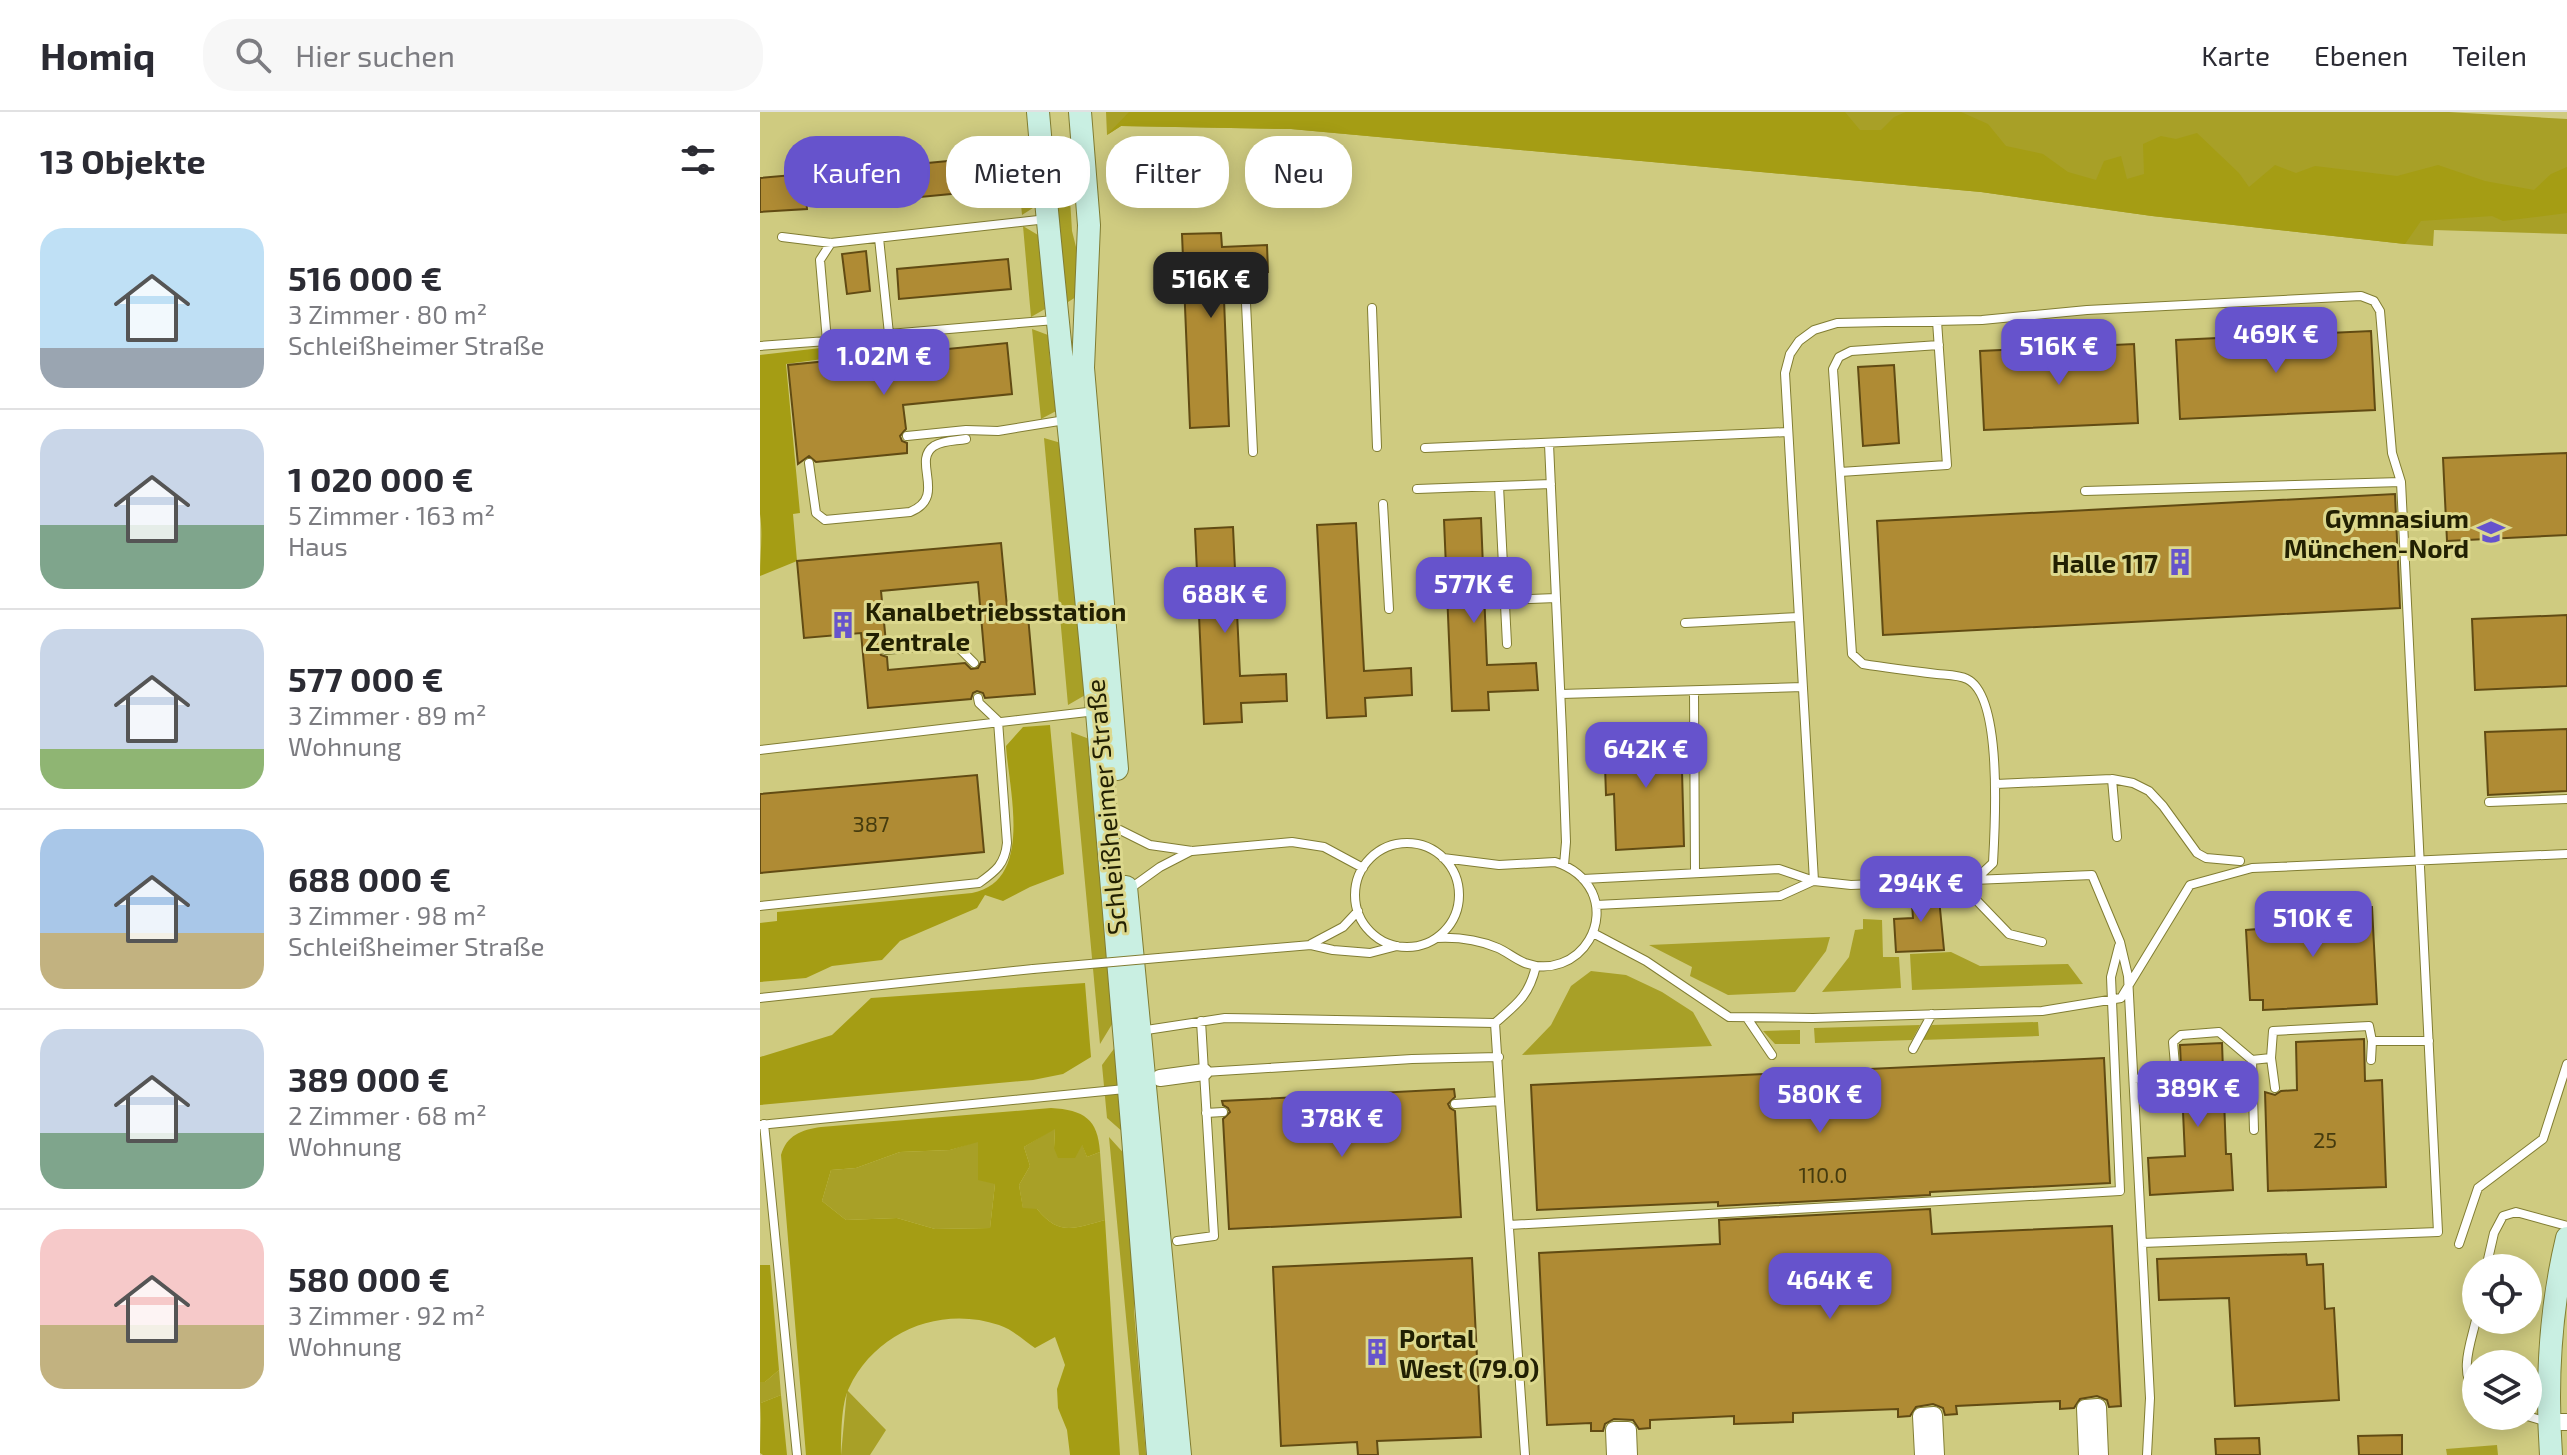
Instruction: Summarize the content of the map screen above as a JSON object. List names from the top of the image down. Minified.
{"streets":{"main road":["Schleißheimer Straße"]},"places":{"school or university":["Gymnasium München-Nord"],"building":["Halle 117","Kanalbetriebsstation Zentrale","Portal West (79.0)"]},"house_numbers":["387","25","110.0"],"page":{"header":"Homiq","search":"Hier suchen","nav":["Karte","Ebenen","Teilen"],"heading":"13 Objekte","chip":["Kaufen","Mieten","Filter","Neu"],"list":[{"name":"516 000 €","note":"3 Zimmer · 80 m² · Schleißheimer Straße"},{"name":"1 020 000 €","note":"5 Zimmer · 163 m² · Haus"},{"name":"577 000 €","note":"3 Zimmer · 89 m² · Wohnung"},{"name":"688 000 €","note":"3 Zimmer · 98 m² · Schleißheimer Straße"},{"name":"389 000 €","note":"2 Zimmer · 68 m² · Wohnung"},{"name":"580 000 €","note":"3 Zimmer · 92 m² · Wohnung"}],"price":["516K €","469K €","516K €","1.02M €","577K €","688K €","642K €","294K €","510K €","389K €","580K €","378K €","464K €"]}}
